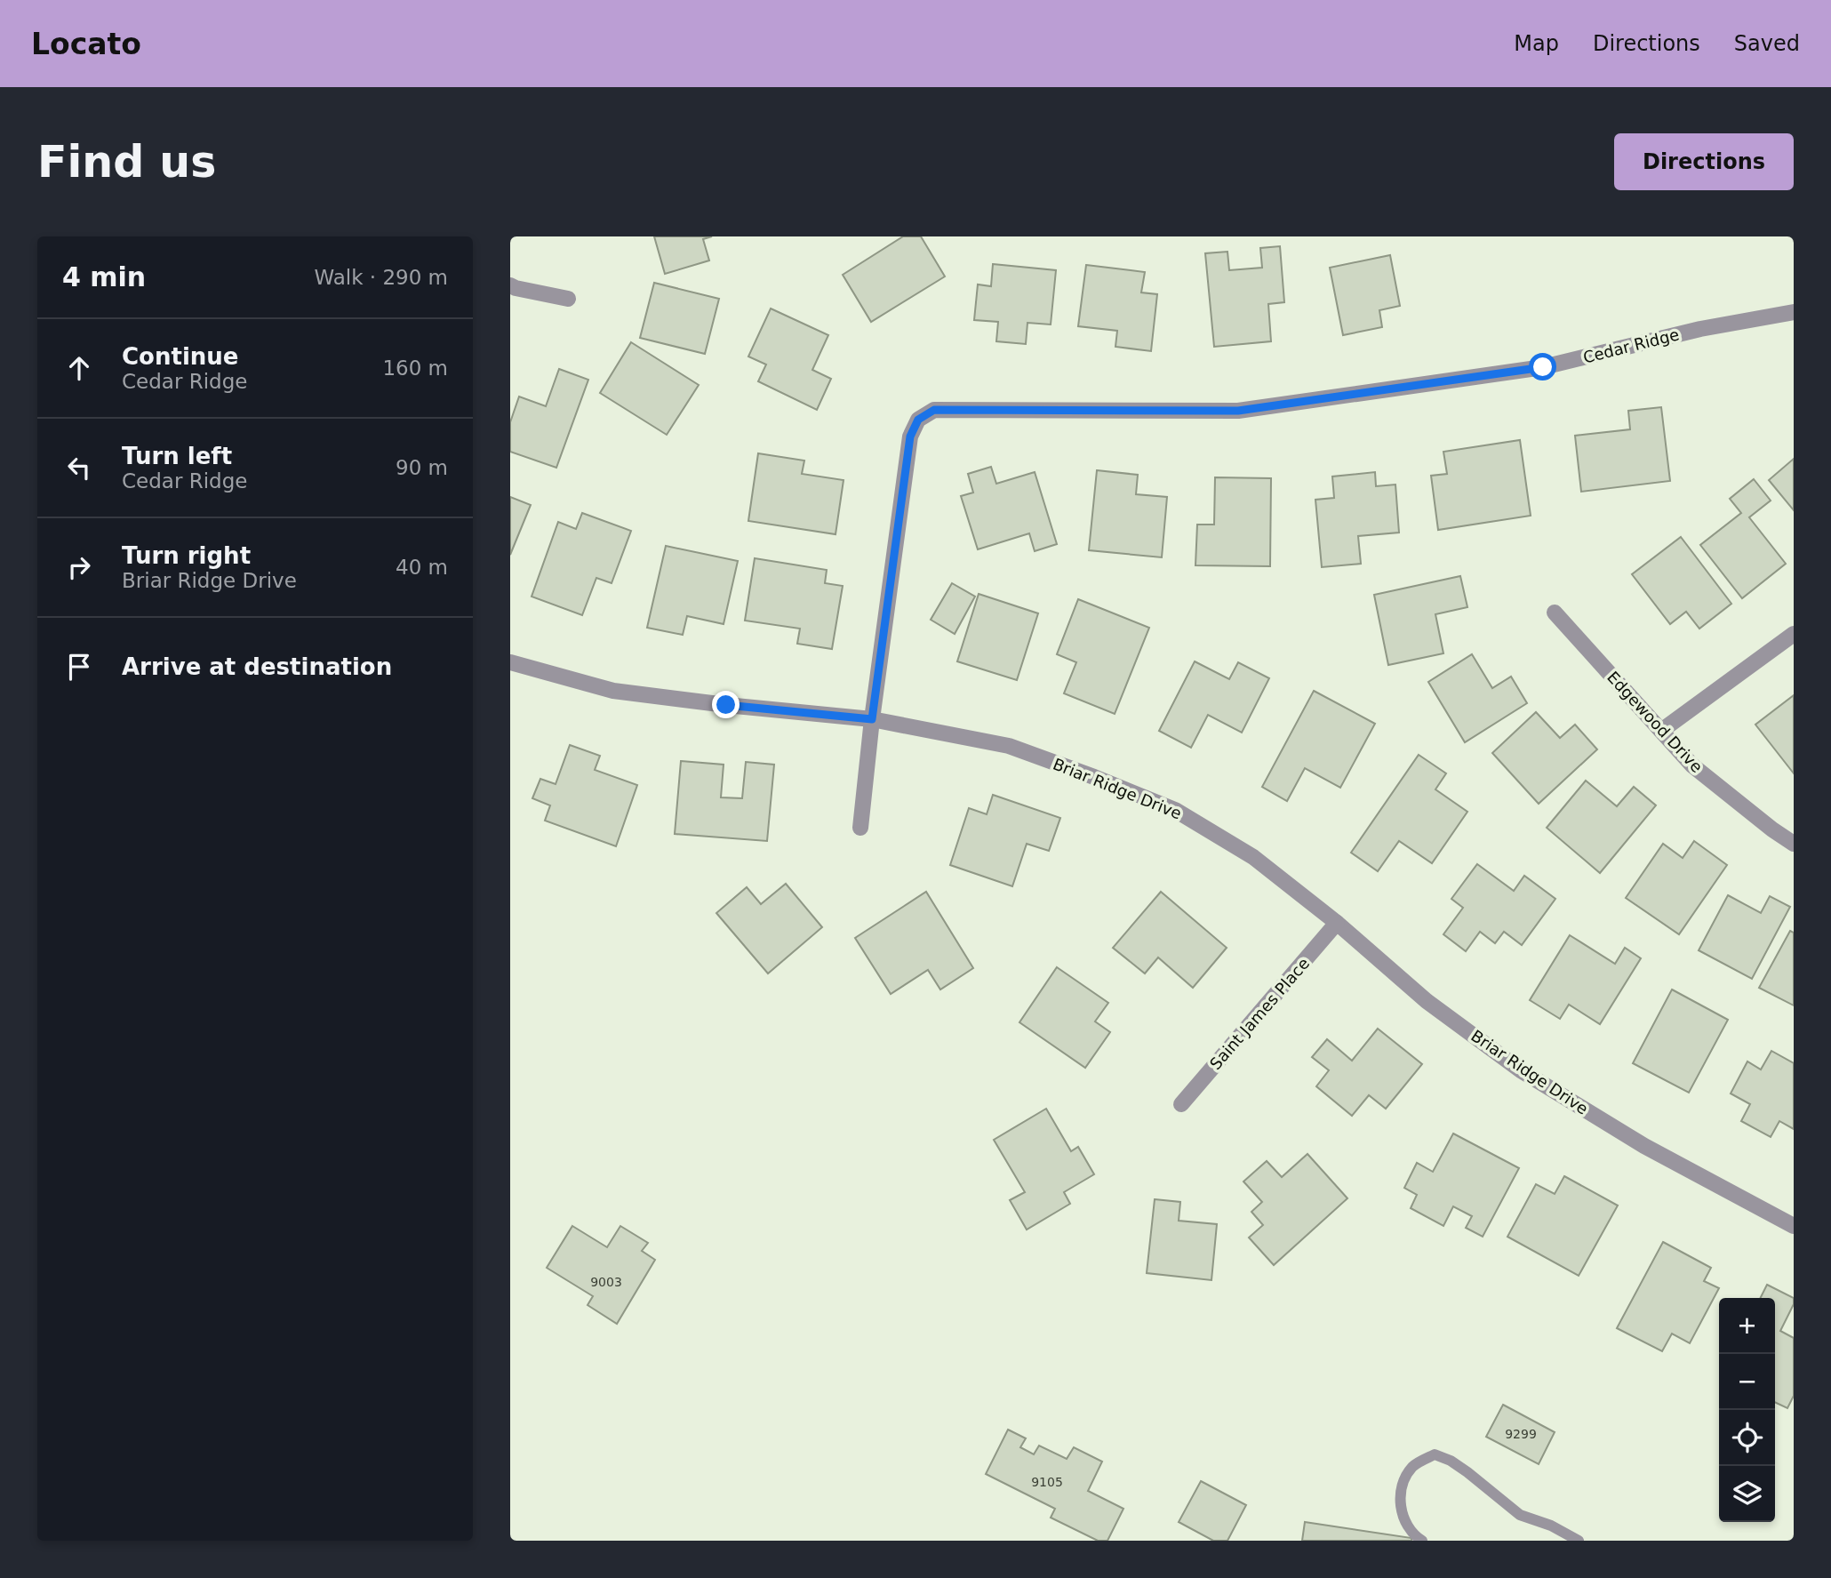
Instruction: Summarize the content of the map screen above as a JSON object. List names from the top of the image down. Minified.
{"streets":{"street":["Cedar Ridge","Edgewood Drive","Briar Ridge Drive","Saint James Place"]},"crossings":[["Cedar Ridge","Briar Ridge Drive"],["Briar Ridge Drive","Saint James Place"]],"house_numbers":["9003","9299","9105"],"page":{"header":"Locato","nav":["Map","Directions","Saved"],"buttons":"Directions","title":"Find us","heading":["4 min","Walk · 290 m"],"list":[["Continue","Cedar Ridge","160 m"],["Turn left","Cedar Ridge","90 m"],["Turn right","Briar Ridge Drive","40 m"],"Arrive at destination"],"map_buttons":["+","−"]}}
